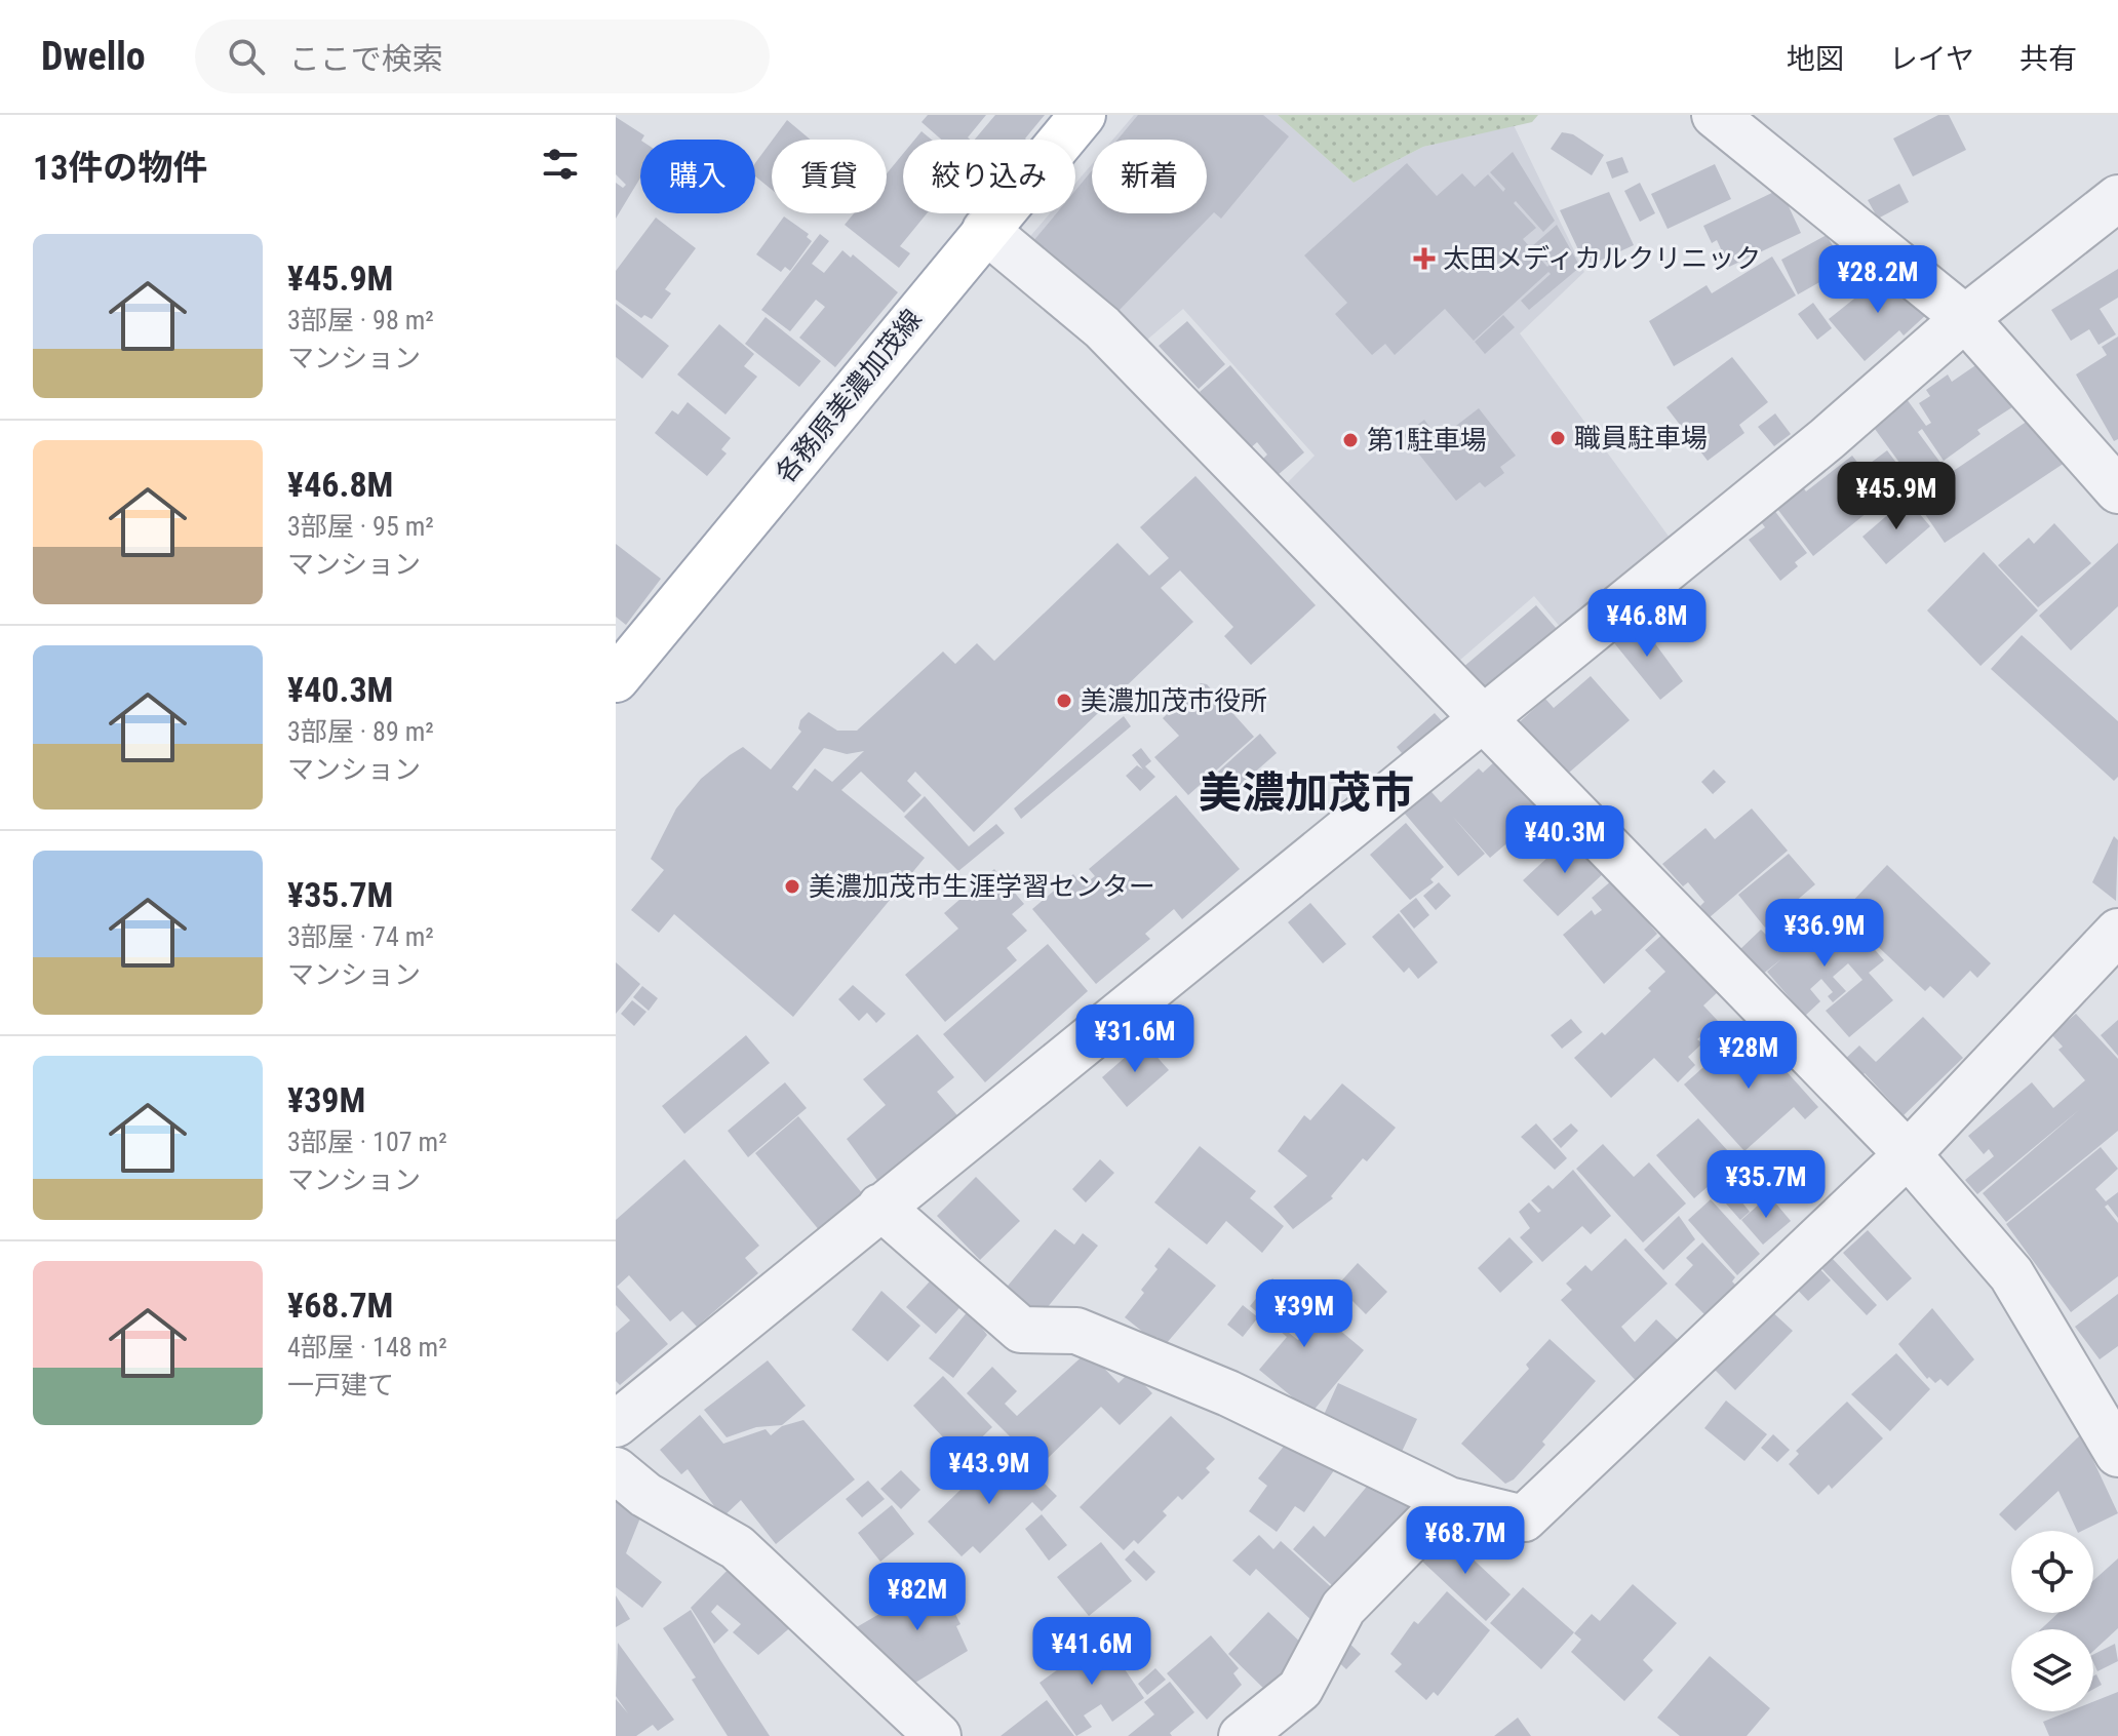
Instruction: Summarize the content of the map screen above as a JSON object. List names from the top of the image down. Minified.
{"streets":{"main road":["各務原美濃加茂線"]},"districts":["美濃加茂市"],"places":{"health":["太田メディカルクリニック"],"other":["職員駐車場","第1駐車場","美濃加茂市役所","美濃加茂市生涯学習センター"]},"page":{"header":"Dwello","search":"ここで検索","nav":["地図","レイヤ","共有"],"heading":"13件の物件","chip":["購入","賃貸","絞り込み","新着"],"list":[{"name":"¥45.9M","note":"3部屋 · 98 m² · マンション"},{"name":"¥46.8M","note":"3部屋 · 95 m² · マンション"},{"name":"¥40.3M","note":"3部屋 · 89 m² · マンション"},{"name":"¥35.7M","note":"3部屋 · 74 m² · マンション"},{"name":"¥39M","note":"3部屋 · 107 m² · マンション"},{"name":"¥68.7M","note":"4部屋 · 148 m² · 一戸建て"}],"price":["¥28.2M","¥45.9M","¥46.8M","¥40.3M","¥36.9M","¥31.6M","¥28M","¥35.7M","¥39M","¥43.9M","¥68.7M","¥82M","¥41.6M"]}}
